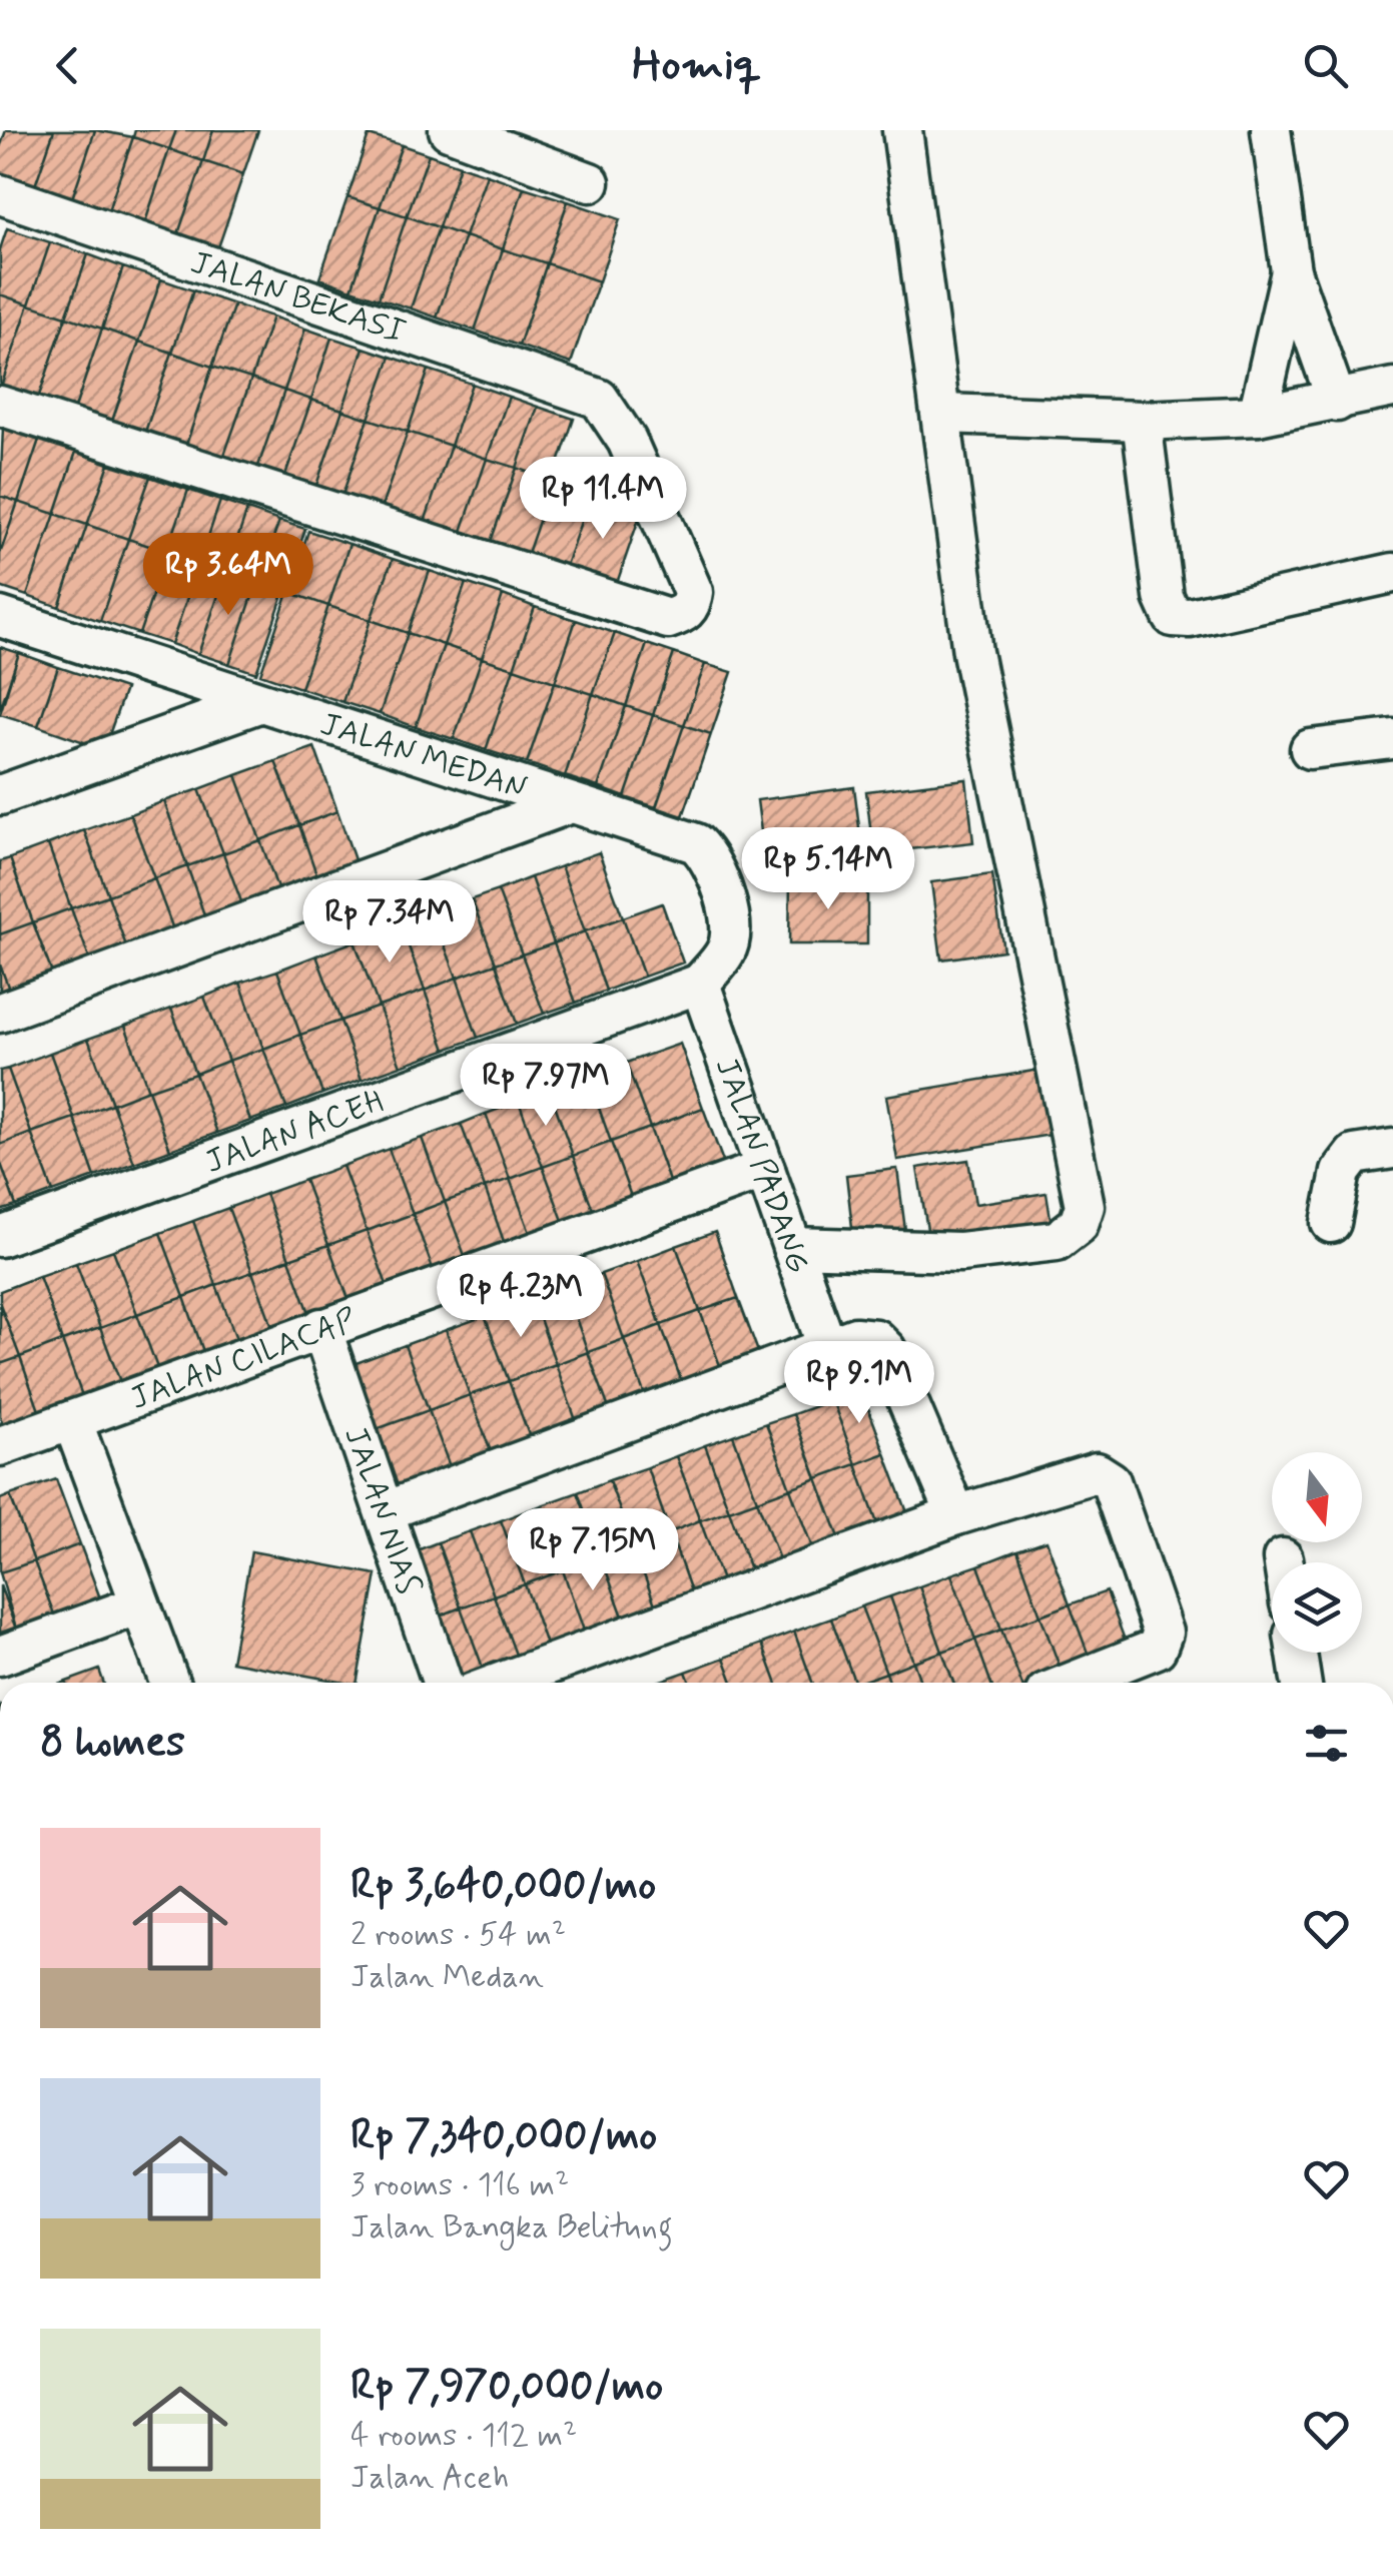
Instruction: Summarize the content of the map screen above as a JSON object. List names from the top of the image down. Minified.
{"streets":{"street":["JALAN BEKASI","JALAN MEDAN","JALAN ACEH","JALAN PADANG","JALAN CILACAP","JALAN NIAS"]},"crossings":[["JALAN MEDAN","JALAN ACEH"],["JALAN MEDAN","JALAN PADANG"],["JALAN ACEH","JALAN PADANG"],["JALAN PADANG","JALAN CILACAP"],["JALAN CILACAP","JALAN NIAS"]],"north":"bottom","page":{"header":"Homiq","price":["Rp 11.4M","Rp 3.64M","Rp 5.14M","Rp 7.34M","Rp 7.97M","Rp 4.23M","Rp 9.1M","Rp 7.15M"],"heading":"8 homes","list":[{"name":"Rp 3,640,000/mo","note":"2 rooms · 54 m² · Jalan Medan"},{"name":"Rp 7,340,000/mo","note":"3 rooms · 116 m² · Jalan Bangka Belitung"},{"name":"Rp 7,970,000/mo","note":"4 rooms · 112 m² · Jalan Aceh"}]}}
